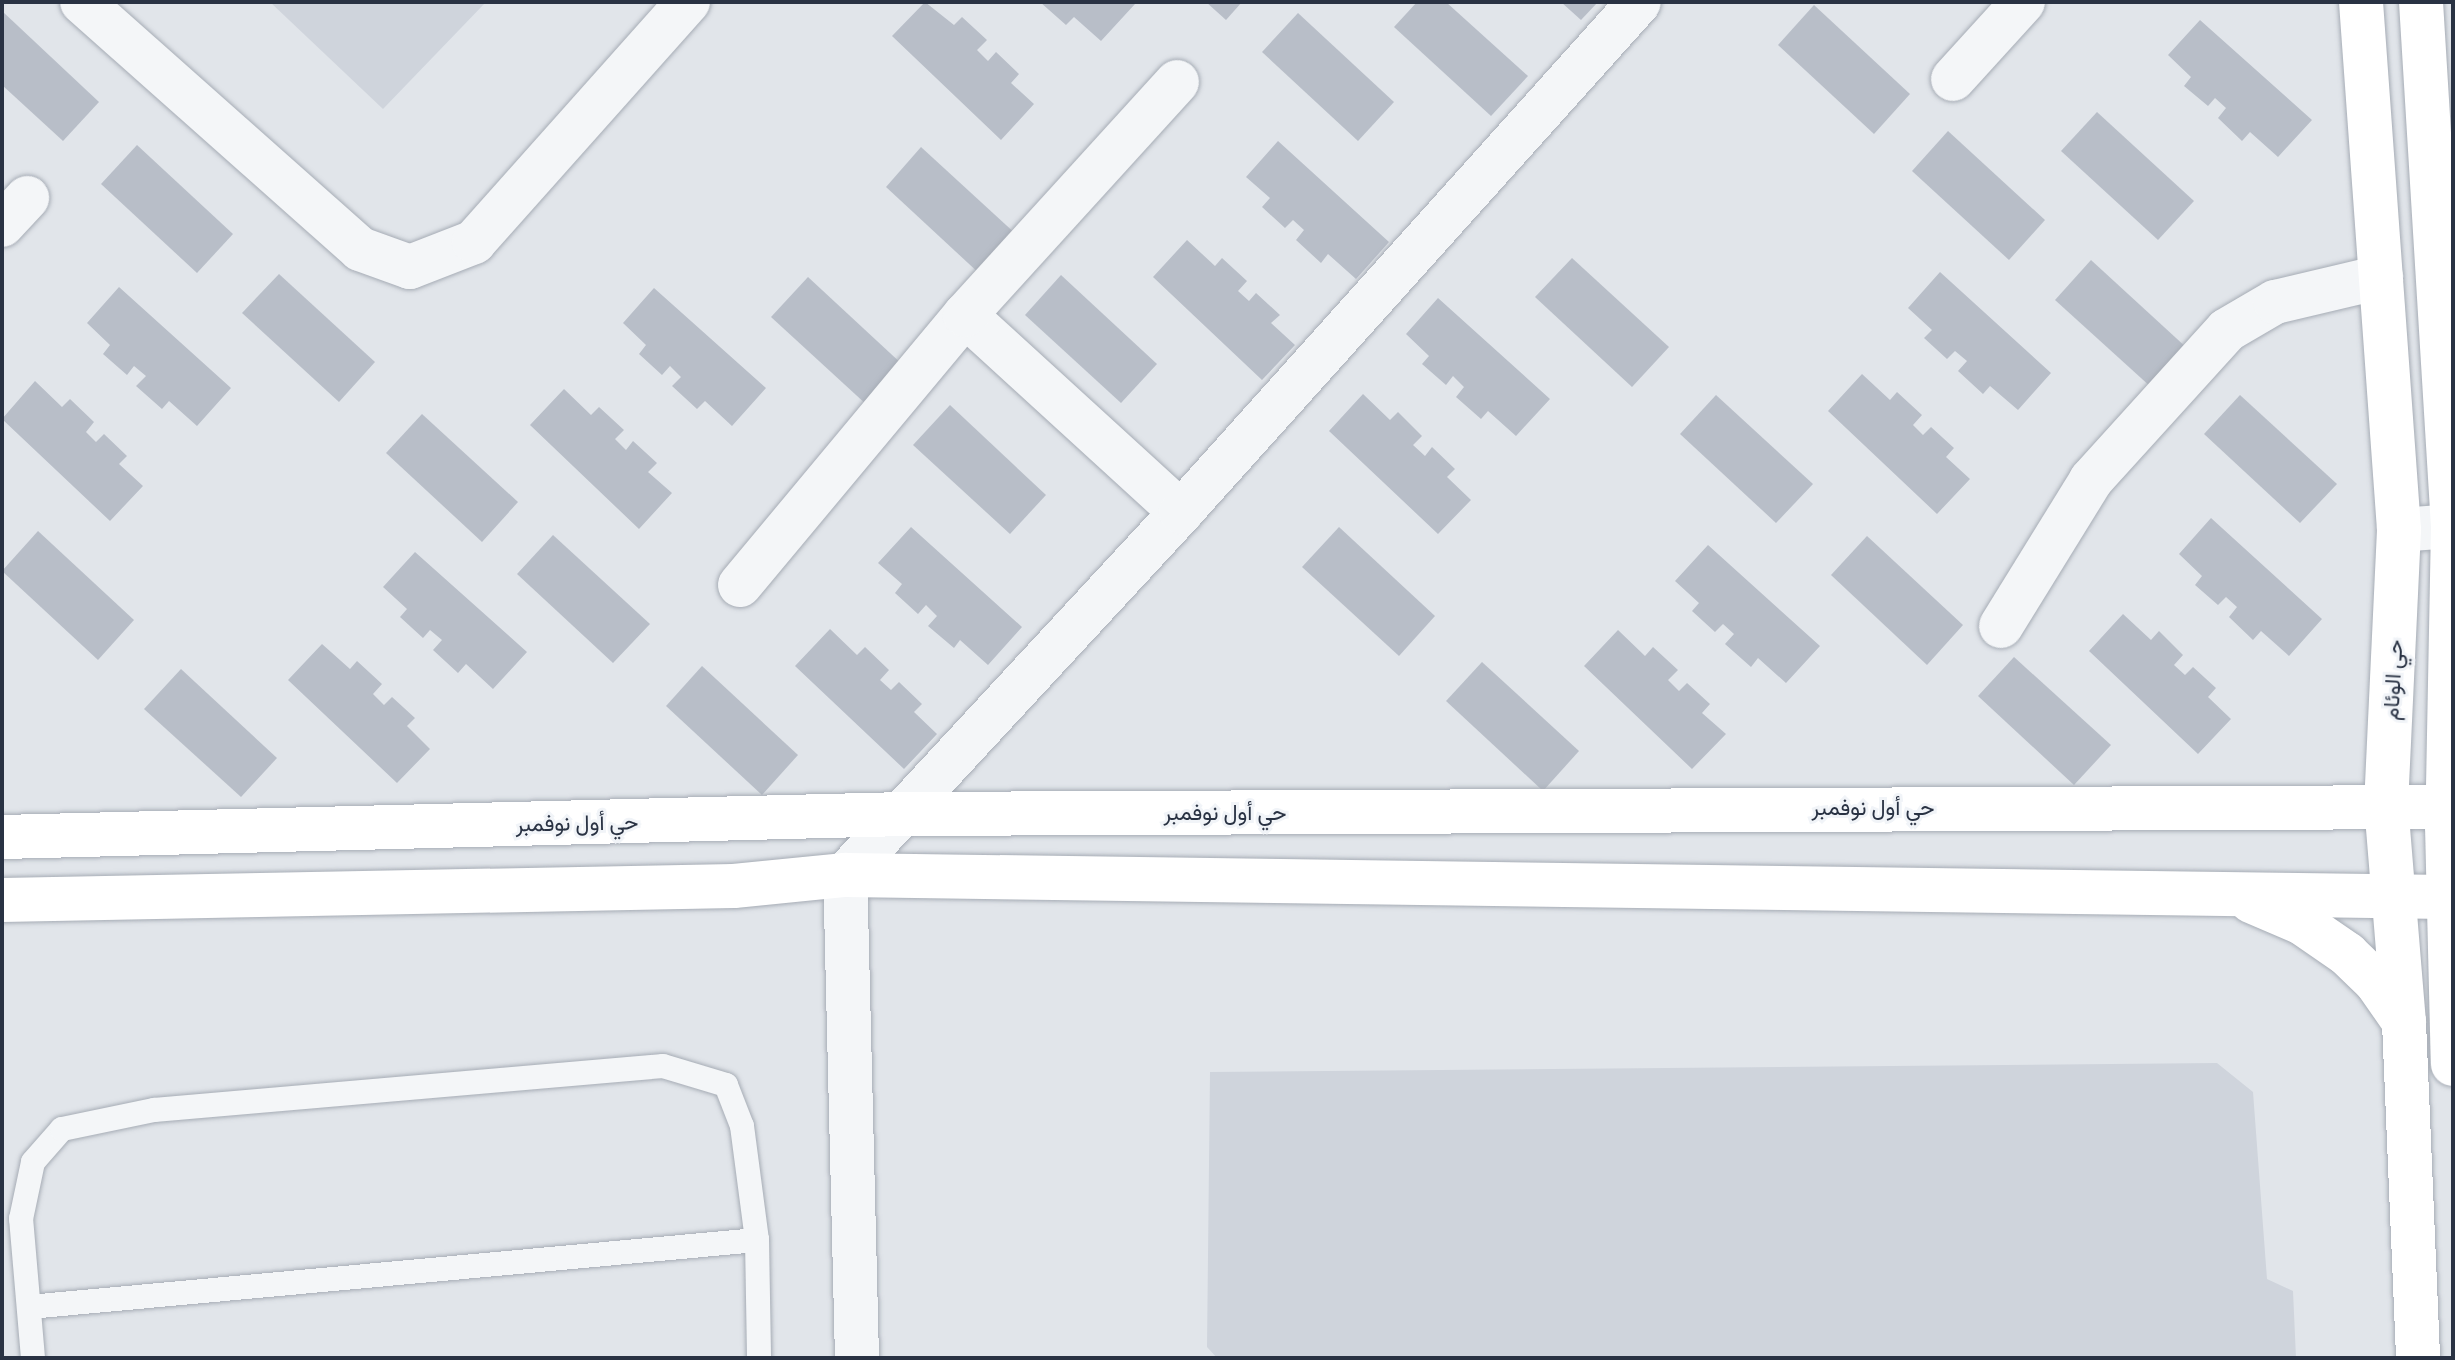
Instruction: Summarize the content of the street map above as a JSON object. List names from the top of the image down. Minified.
{"streets":{"street":["حي الوئام","حي أول نوفمبر"]},"crossings":[["حي الوئام","حي أول نوفمبر"]]}
